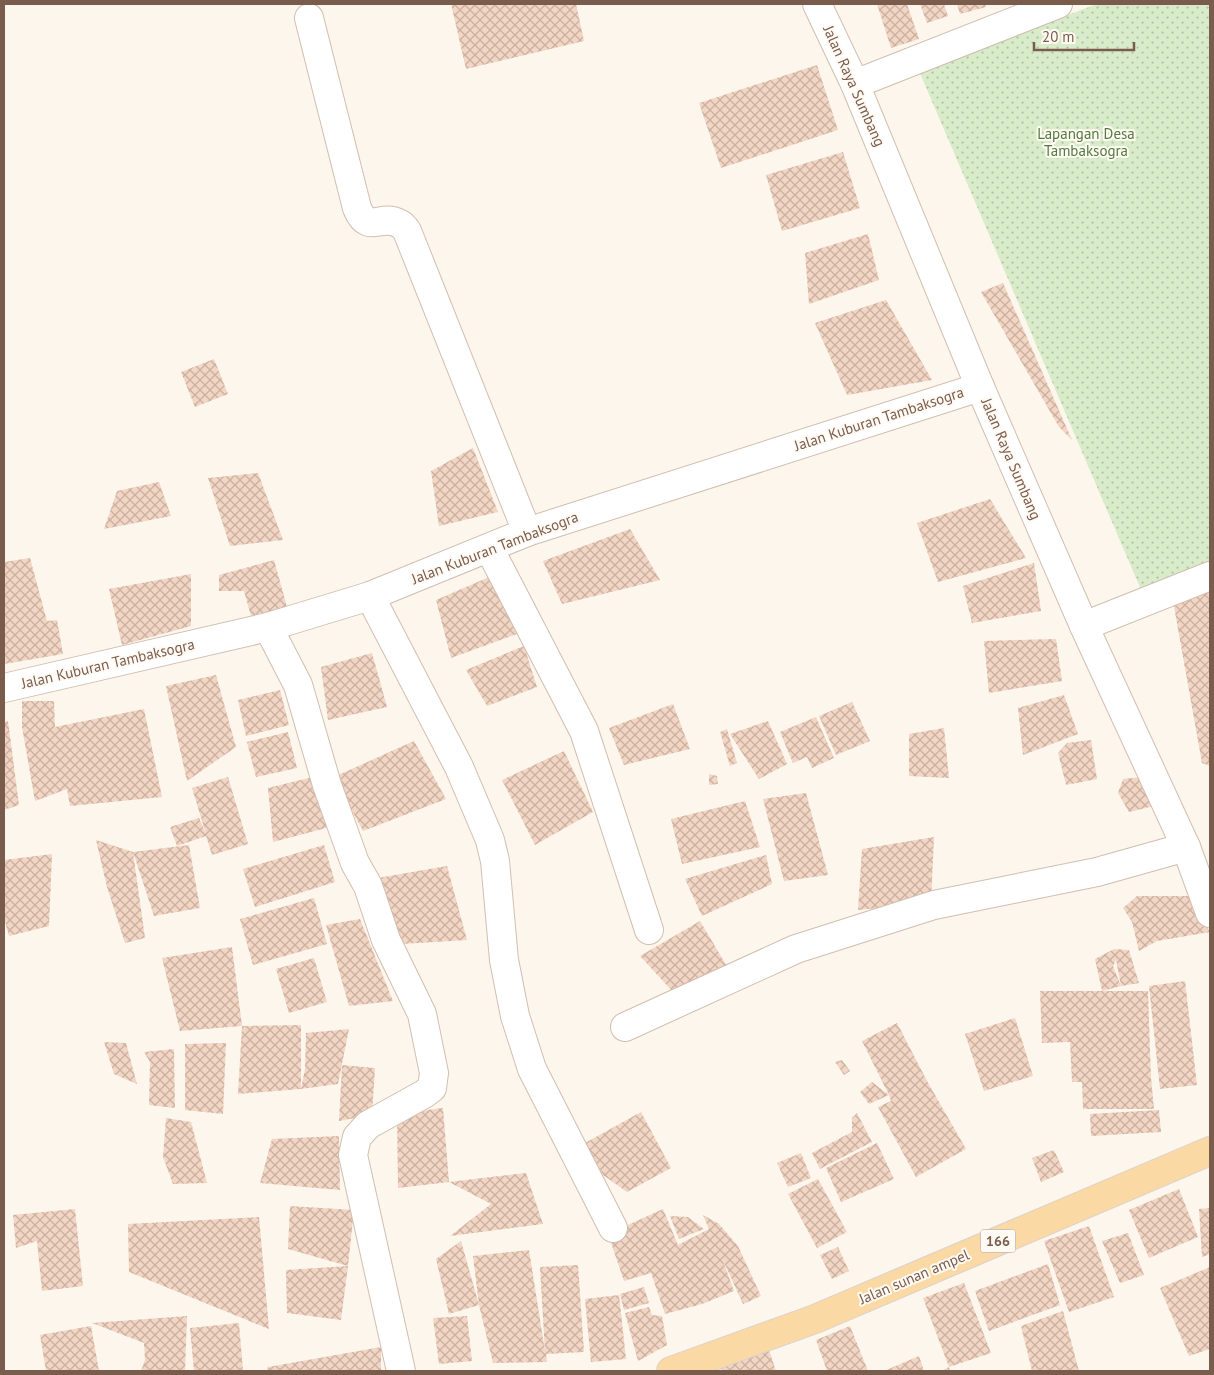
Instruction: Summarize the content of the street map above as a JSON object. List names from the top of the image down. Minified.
{"streets":{"main road":["166","Jalan sunan ampel"],"street":["Jalan Raya Sumbang","Jalan Kuburan Tambaksogra"]},"crossings":[["Jalan Raya Sumbang","Jalan Kuburan Tambaksogra"]],"parks":["Lapangan Desa Tambaksogra"],"scale_bar":"20 m"}
